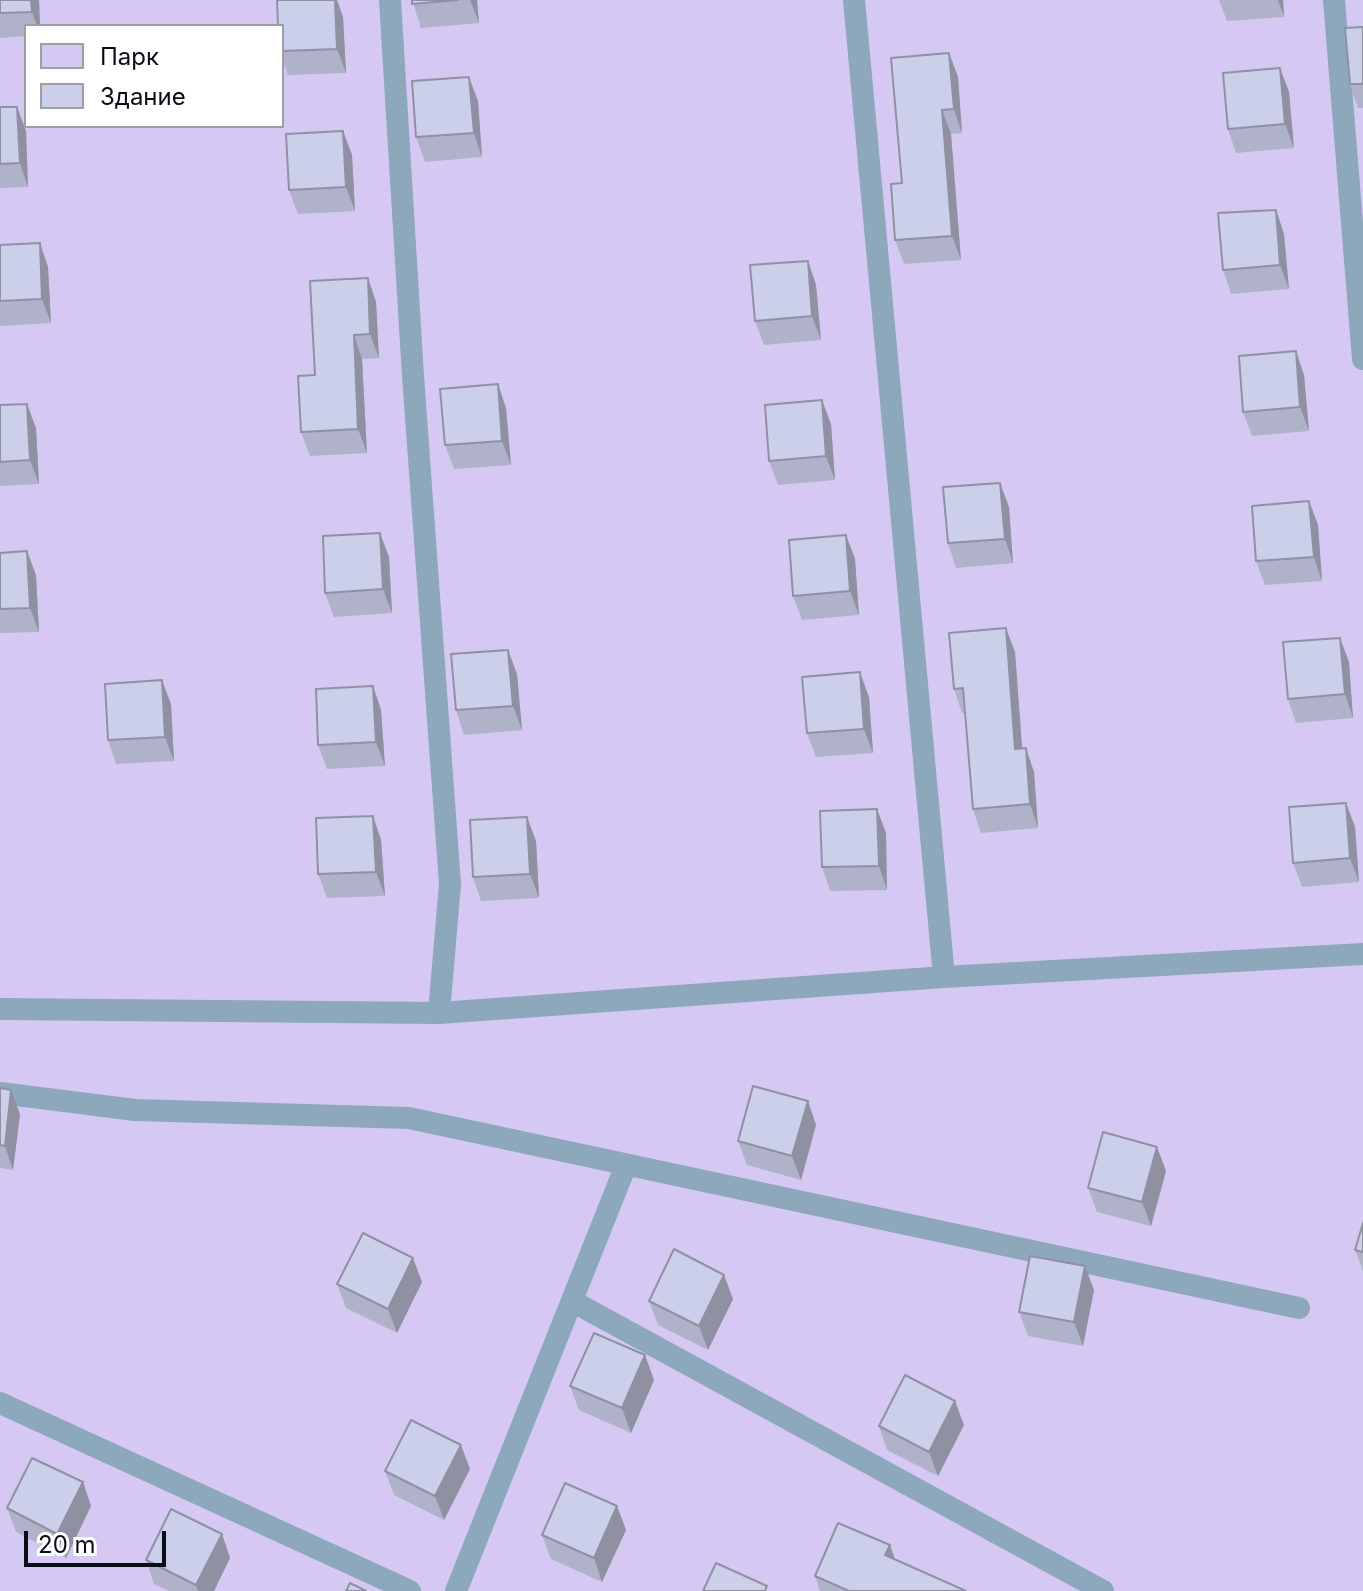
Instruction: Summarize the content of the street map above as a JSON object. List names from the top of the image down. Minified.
{"legend":["Парк","Здание"],"scale_bar":"20 m"}
